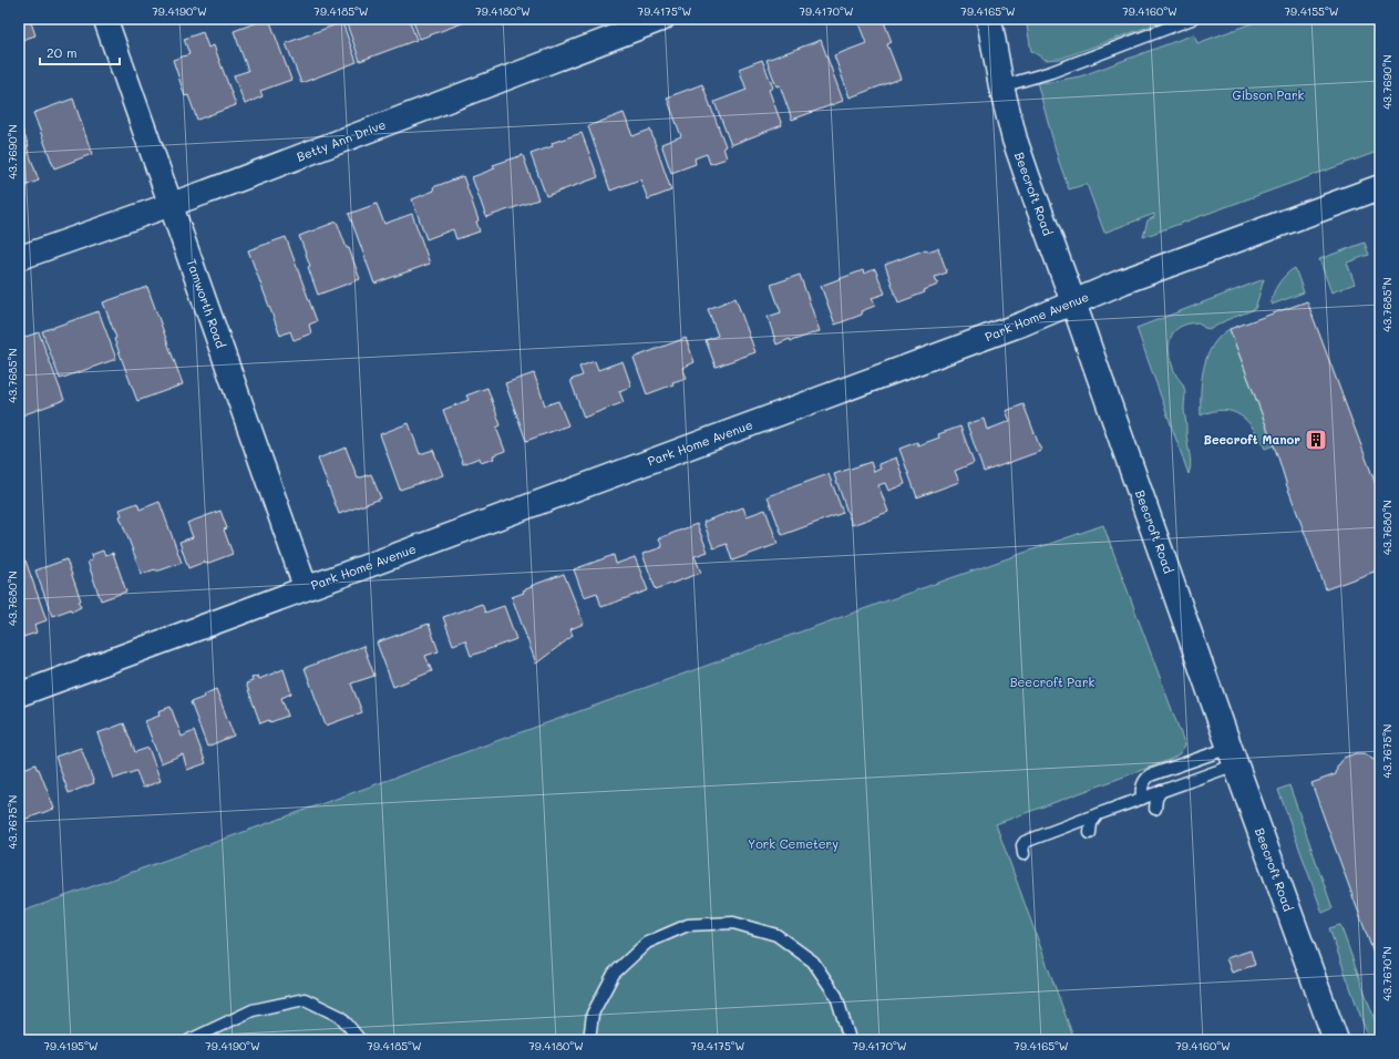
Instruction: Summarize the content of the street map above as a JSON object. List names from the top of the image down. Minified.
{"streets":{"street":["Betty Ann Drive","Beecroft Road","Tamworth Road","Park Home Avenue"]},"crossings":[["Betty Ann Drive","Tamworth Road"],["Beecroft Road","Park Home Avenue"],["Tamworth Road","Park Home Avenue"]],"parks":["Gibson Park","Beecroft Park","York Cemetery"],"places":{"building":["Beecroft Manor"]},"scale_bar":"20 m","coordinates":["79.4190°W","79.4185°W","79.4180°W","79.4175°W","79.4170°W","79.4165°W","79.4160°W","79.4155°W","43.7690°N","43.7685°N","43.7680°N","43.7675°N","43.7670°N","79.4195°W"]}
